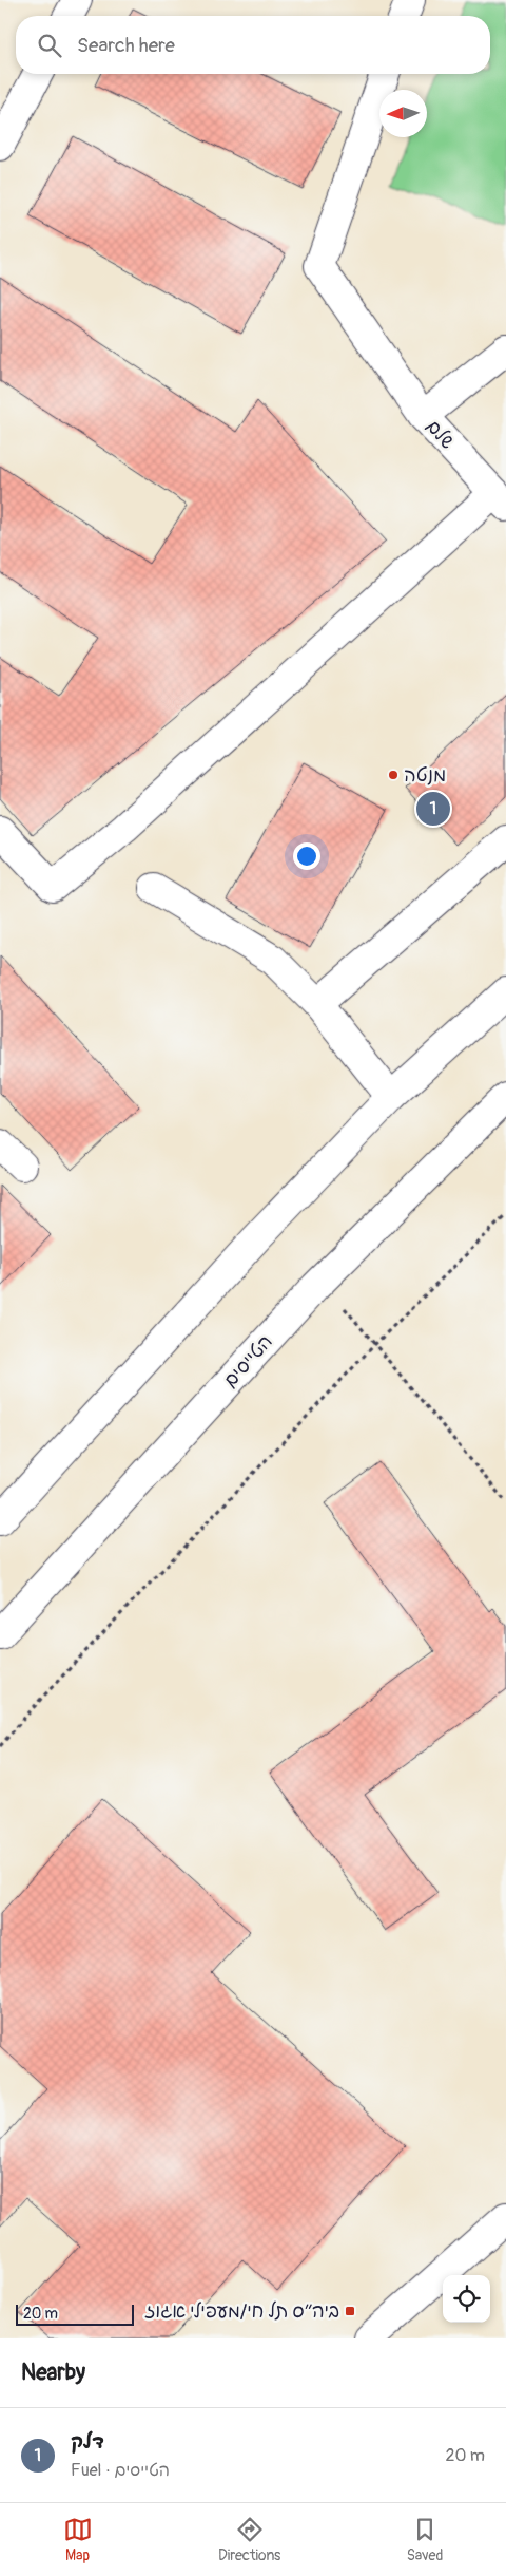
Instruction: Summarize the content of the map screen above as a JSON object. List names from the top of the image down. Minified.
{"streets":{"main road":["שלם","הטייסים"]},"places":{"other":["מנטה"],"transit":["ביה״ס תל חי/מעפילי אגוז"]},"scale_bar":"20 m","north":"left","page":{"search":"Search here","pins":"1","scale":"20 m","heading":"Nearby","list":[{"mark":"1","name":"דלק","note":"Fuel · הטייסים","value":"20 m"}],"nav":["Map","Directions","Saved"]}}
